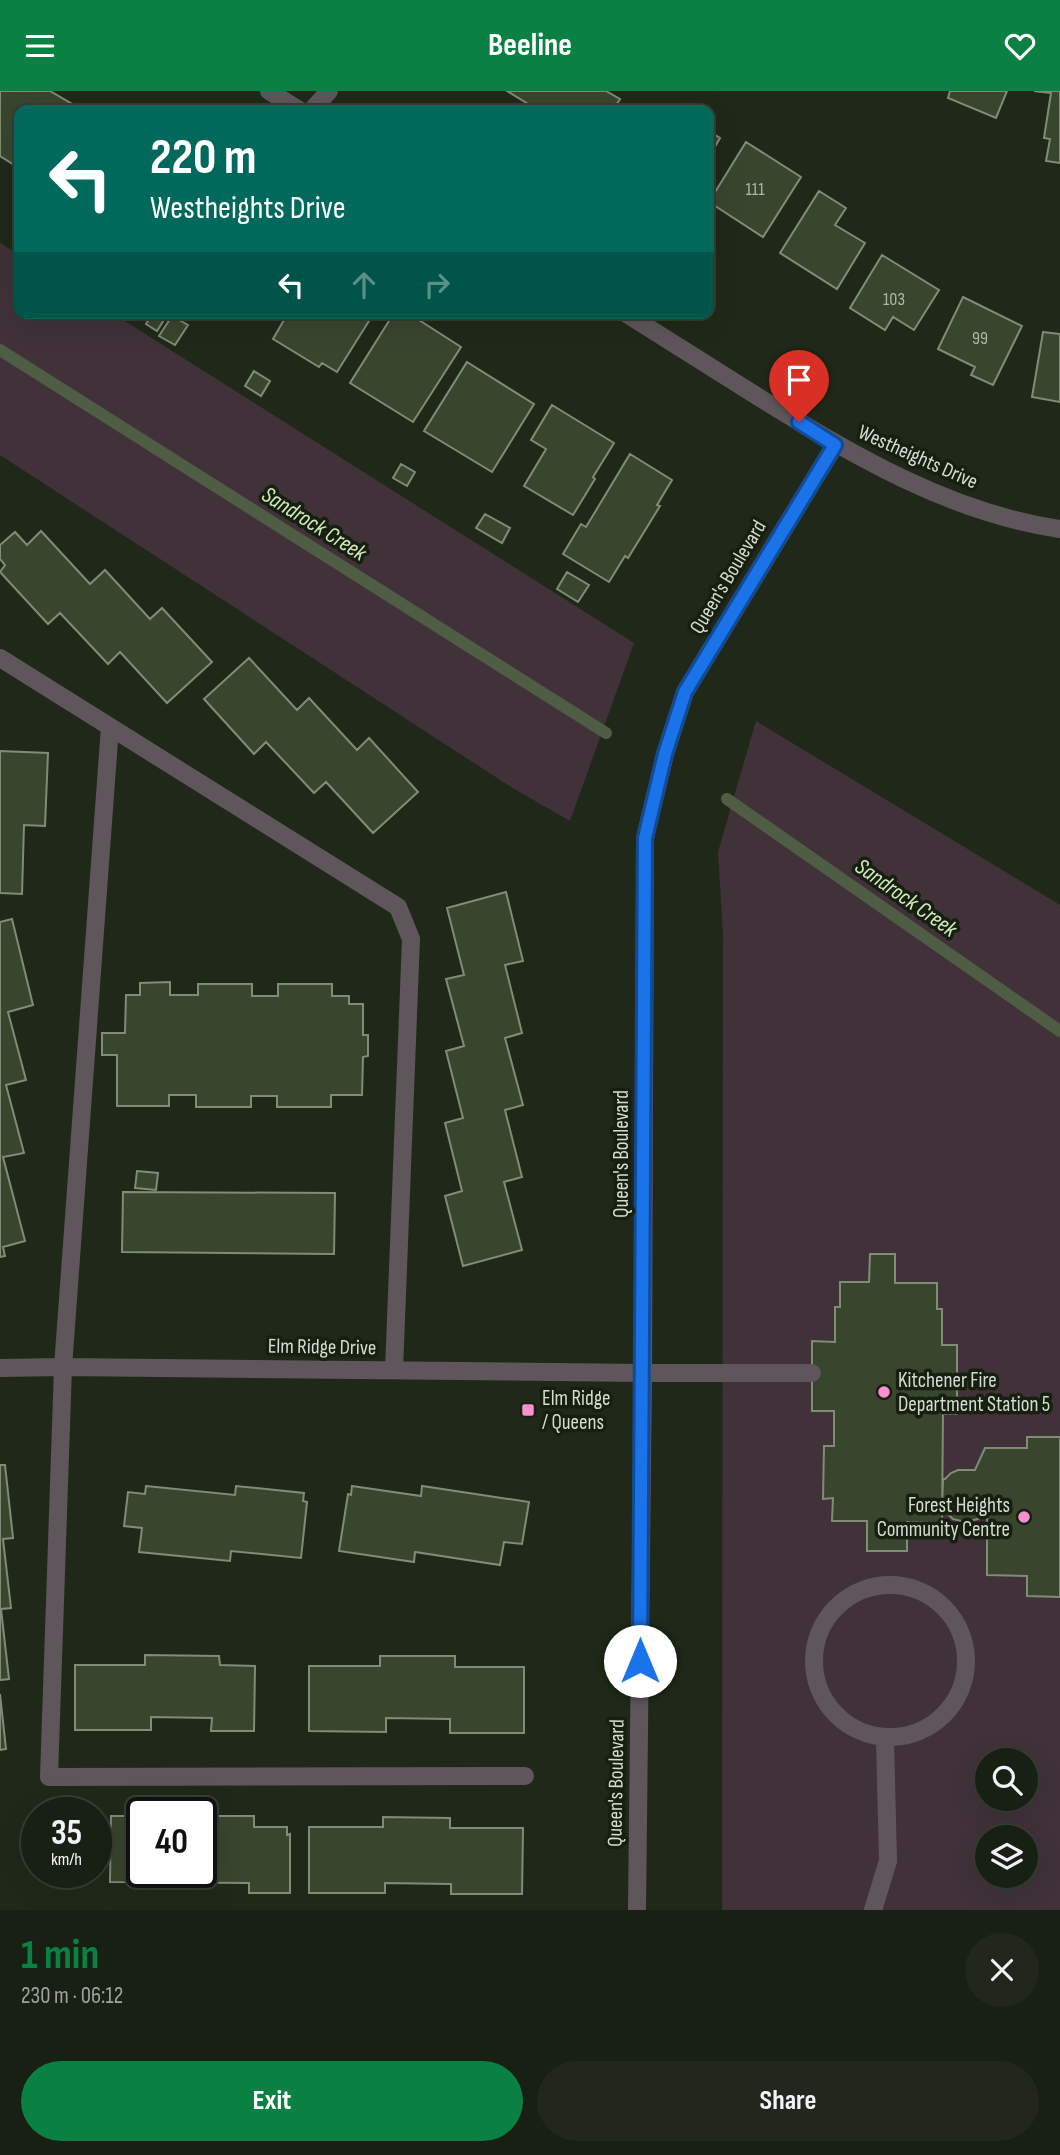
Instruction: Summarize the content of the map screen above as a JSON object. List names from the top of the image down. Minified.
{"streets":{"street":["Westheights Drive","Queen's Boulevard","Elm Ridge Drive"]},"crossings":[["Westheights Drive","Queen's Boulevard"],["Queen's Boulevard","Elm Ridge Drive"]],"water":["Sandrock Creek"],"places":{"other":["Kitchener Fire Department Station 5","Forest Heights Community Centre"],"transit":["Elm Ridge / Queens"]},"house_numbers":["111","103","99"],"page":{"header":"Beeline","turn":["220 m","Westheights Drive"],"speed":"35 km/h","limit":"40","heading":["1 min","230 m · 06:12"],"buttons":["Exit","Share"]}}
